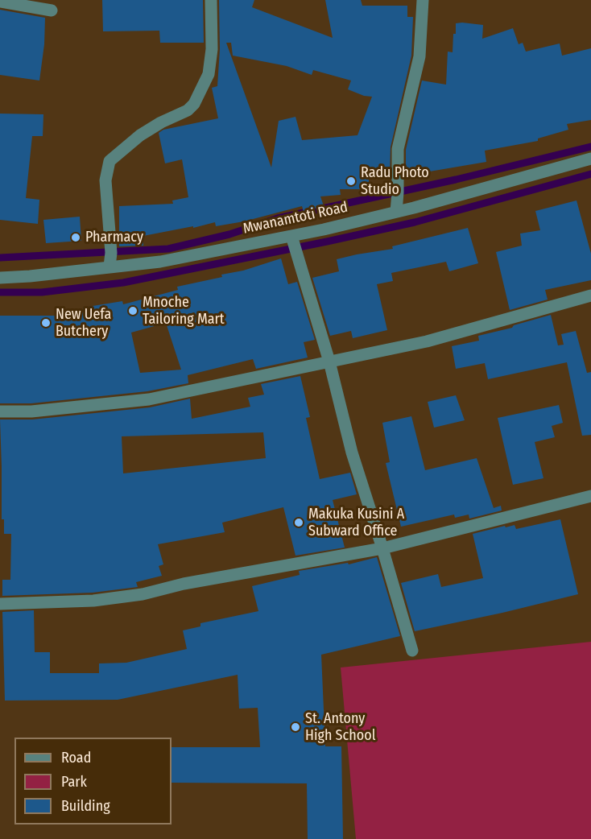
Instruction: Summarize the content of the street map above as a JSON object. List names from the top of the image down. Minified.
{"streets":{"street":["Mwanamtoti Road"]},"places":["Radu Photo Studio","Pharmacy","Mnoche Tailoring Mart","New Uefa Butchery","Makuka Kusini A Subward Office","St. Antony High School"],"legend":["Road","Park","Building"]}
